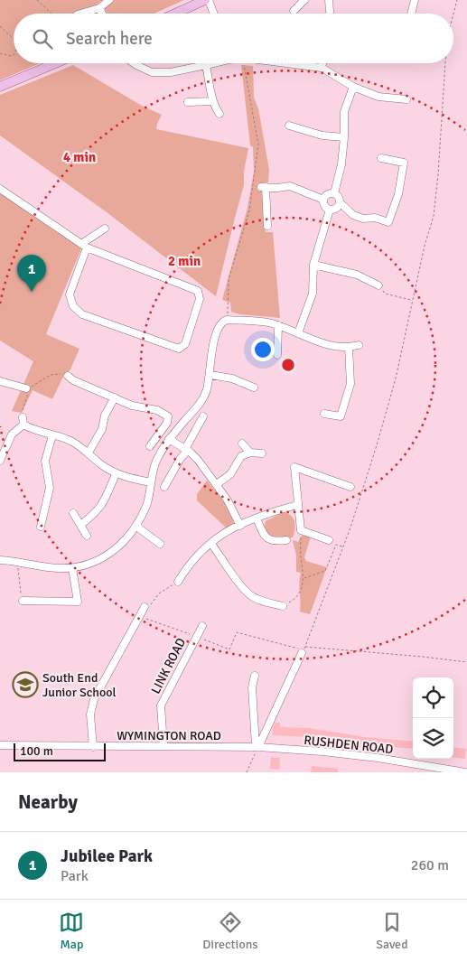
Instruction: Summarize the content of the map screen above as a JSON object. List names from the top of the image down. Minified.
{"streets":{"street":["LINK ROAD","WYMINGTON ROAD","RUSHDEN ROAD"]},"crossings":[["LINK ROAD","WYMINGTON ROAD"],["WYMINGTON ROAD","RUSHDEN ROAD"]],"places":{"school or university":["South End Junior School"]},"scale_bar":"100 m","page":{"search":"Search here","pins":"1","scale":"100 m","heading":"Nearby","list":[{"mark":"1","name":"Jubilee Park","note":"Park","value":"260 m"}],"nav":["Map","Directions","Saved"]},"rings":["4 min","2 min"]}
